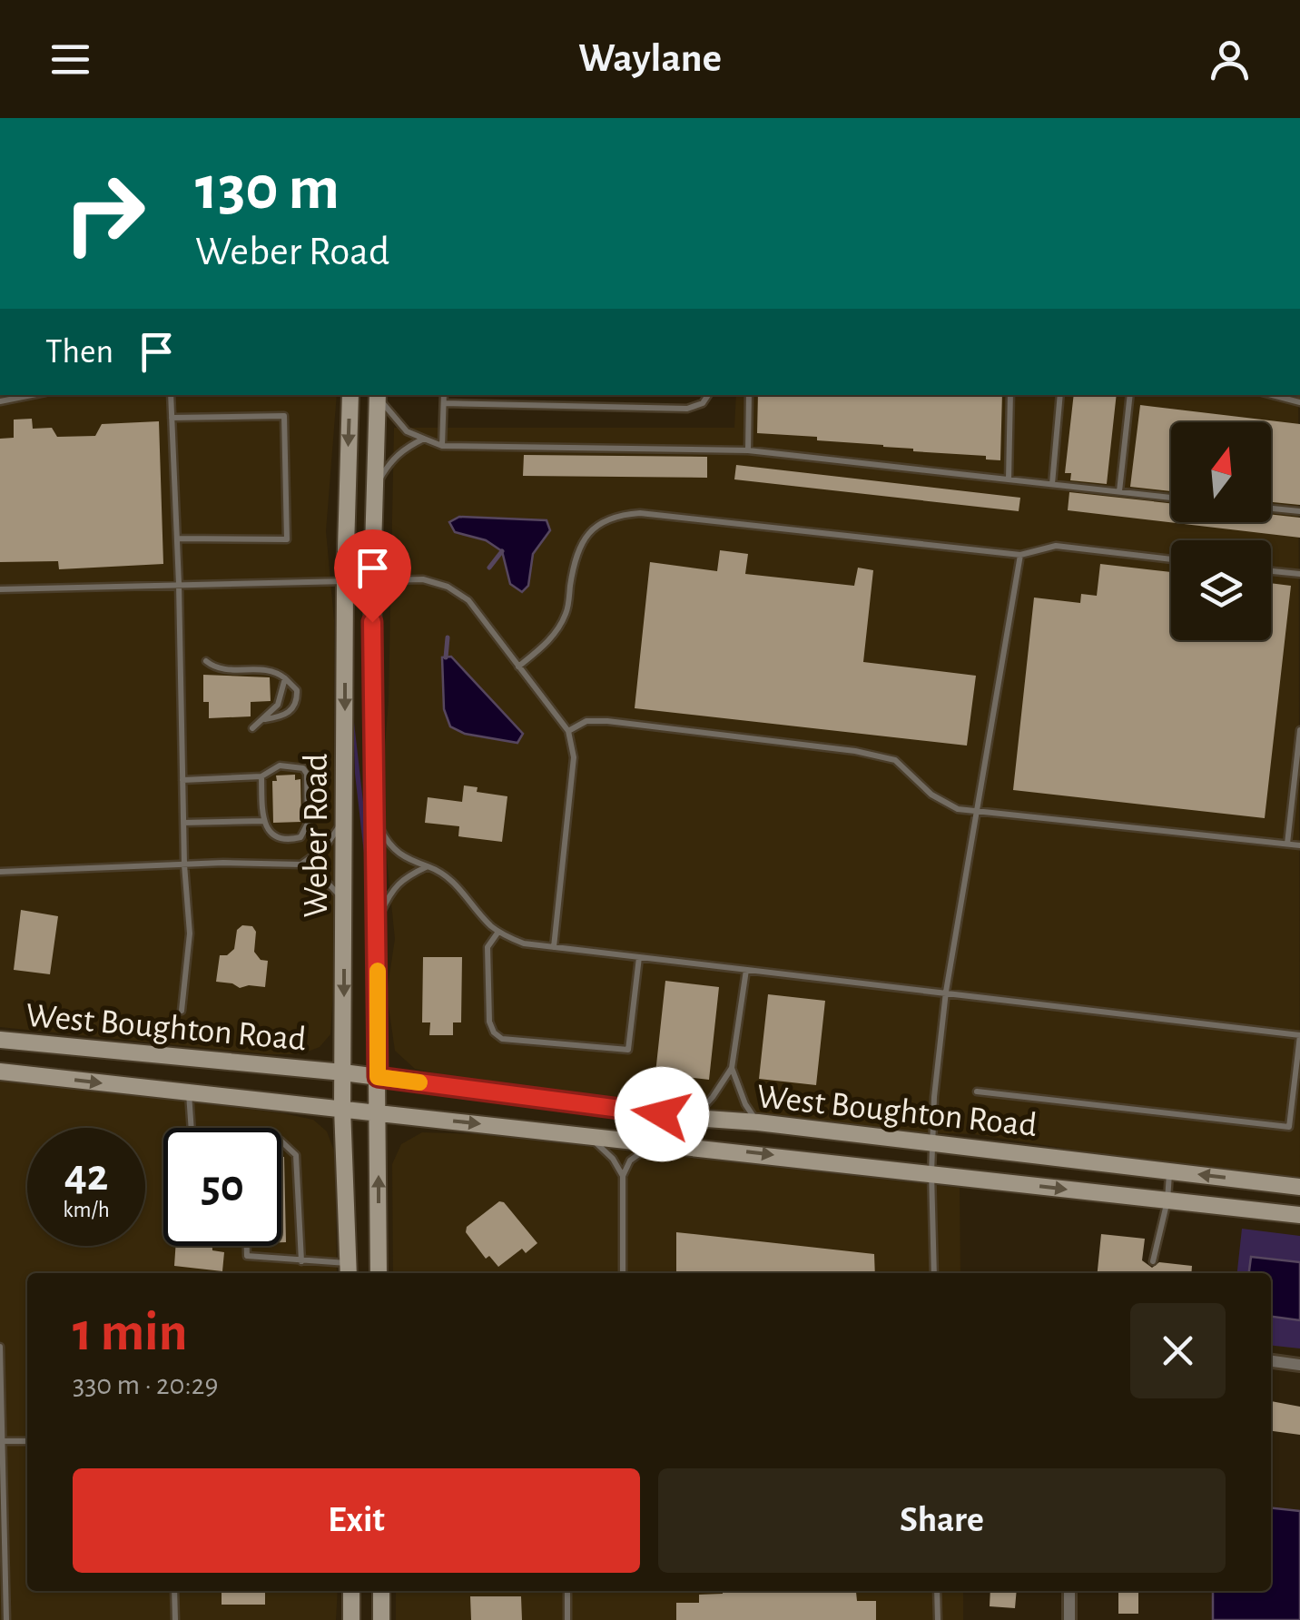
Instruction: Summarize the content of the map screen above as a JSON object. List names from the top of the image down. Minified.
{"streets":{"main road":["Weber Road","West Boughton Road"]},"crossings":[["Weber Road","West Boughton Road"]],"north":"top","page":{"header":"Waylane","turn":["130 m","Weber Road"],"then":"Then","speed":"42 km/h","limit":"50","heading":["1 min","330 m · 20:29"],"buttons":["Exit","Share"]}}
